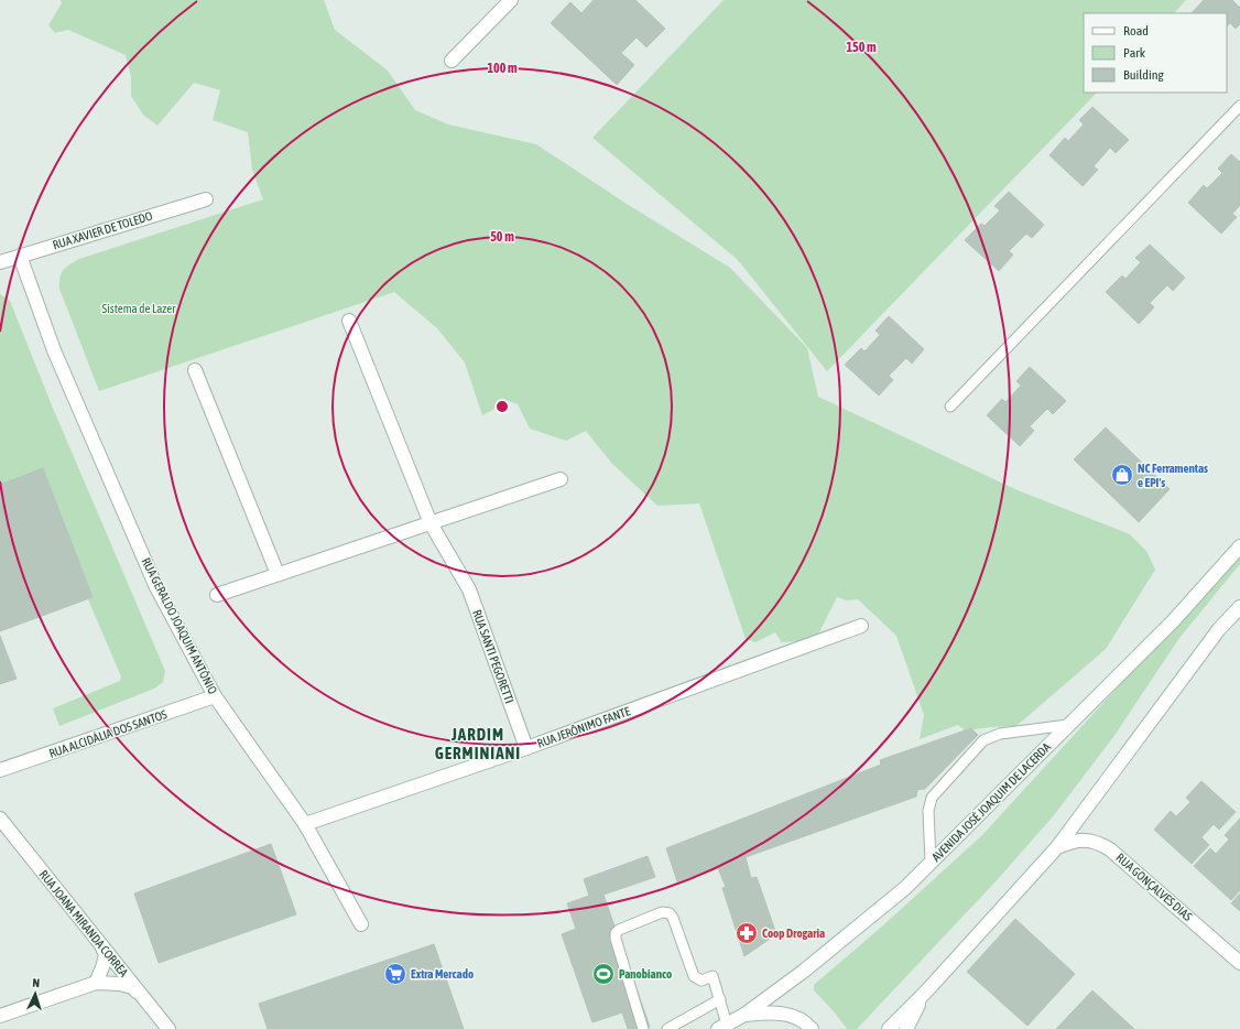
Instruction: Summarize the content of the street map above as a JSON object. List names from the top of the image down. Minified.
{"streets":{"street":["RUA XAVIER DE TOLEDO","RUA GERALDO JOAQUIM ANTÔNIO","RUA SANTI PEGORETTI","RUA JERÔNIMO FANTE","RUA ALCIDÁLIA DOS SANTOS","AVENIDA JOSÉ JOAQUIM DE LACERDA","RUA GONÇALVES DIAS","RUA JOANA MIRANDA CORREA"]},"crossings":[["RUA XAVIER DE TOLEDO","RUA GERALDO JOAQUIM ANTÔNIO"],["RUA GERALDO JOAQUIM ANTÔNIO","RUA JERÔNIMO FANTE"],["RUA GERALDO JOAQUIM ANTÔNIO","RUA ALCIDÁLIA DOS SANTOS"],["RUA SANTI PEGORETTI","RUA JERÔNIMO FANTE"]],"districts":["JARDIM GERMINIANI"],"parks":["Sistema de Lazer"],"places":{"shop":["NC Ferramentas e EPI's"],"pharmacy":["Coop Drogaria"],"supermarket":["Extra Mercado"],"sports":["Panobianco"]},"legend":["Road","Park","Building"],"north":"top","rings":["150 m","100 m","50 m"]}
